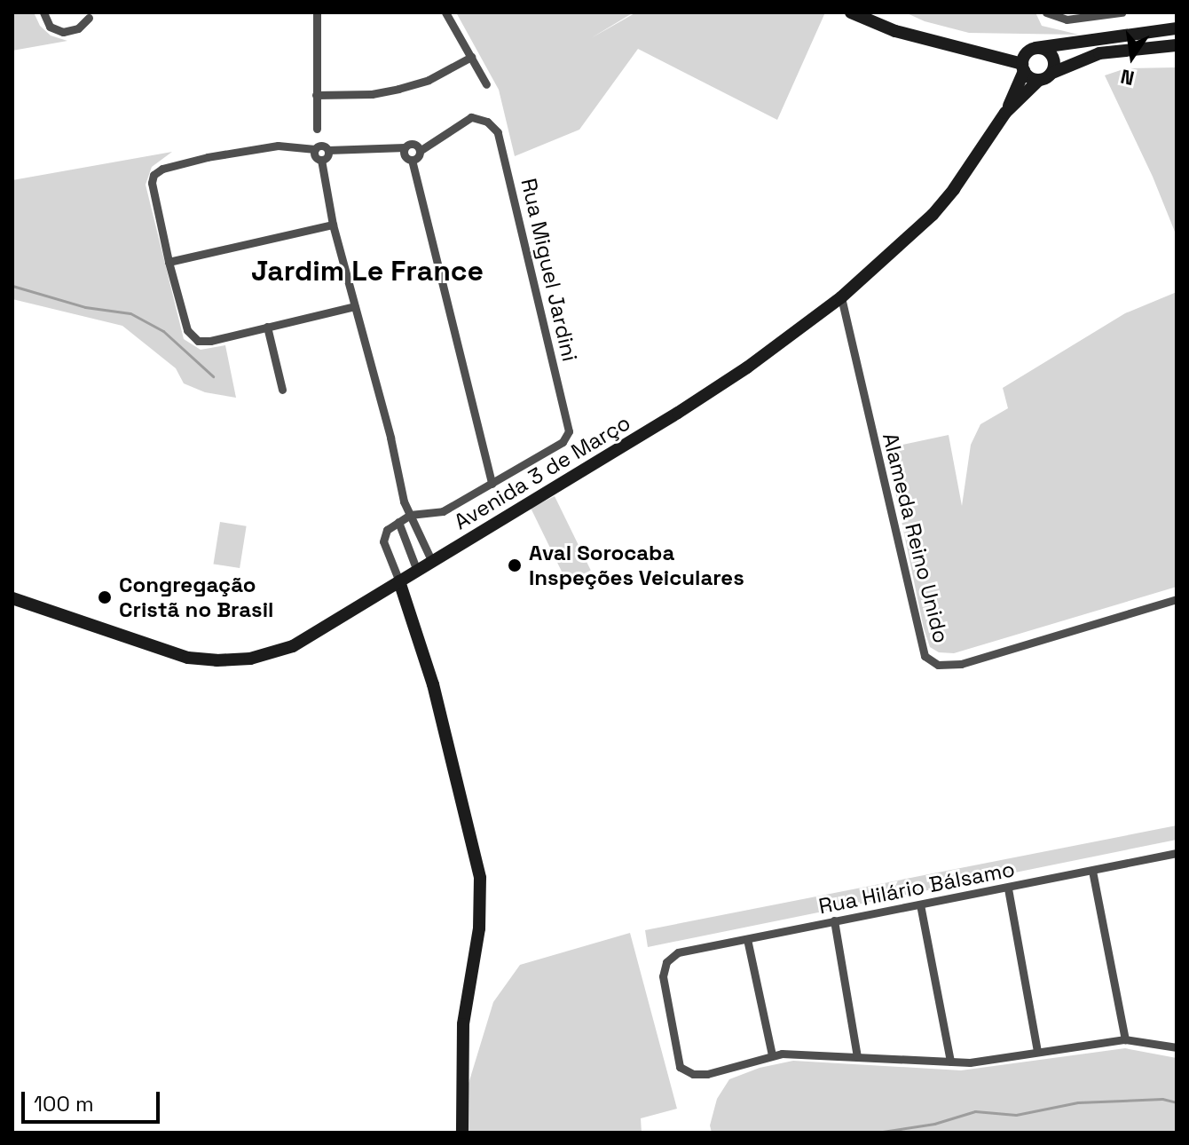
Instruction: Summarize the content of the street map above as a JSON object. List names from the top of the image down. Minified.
{"streets":{"main road":["Avenida 3 de Março"],"street":["Rua Miguel Jardini","Alameda Reino Unido","Rua Hilário Bálsamo"]},"crossings":[["Avenida 3 de Março","Alameda Reino Unido"]],"districts":["Jardim Le France"],"places":["Aval Sorocaba Inspeções Veiculares","Congregação Cristã no Brasil"],"scale_bar":"100 m","north":"bottom"}
